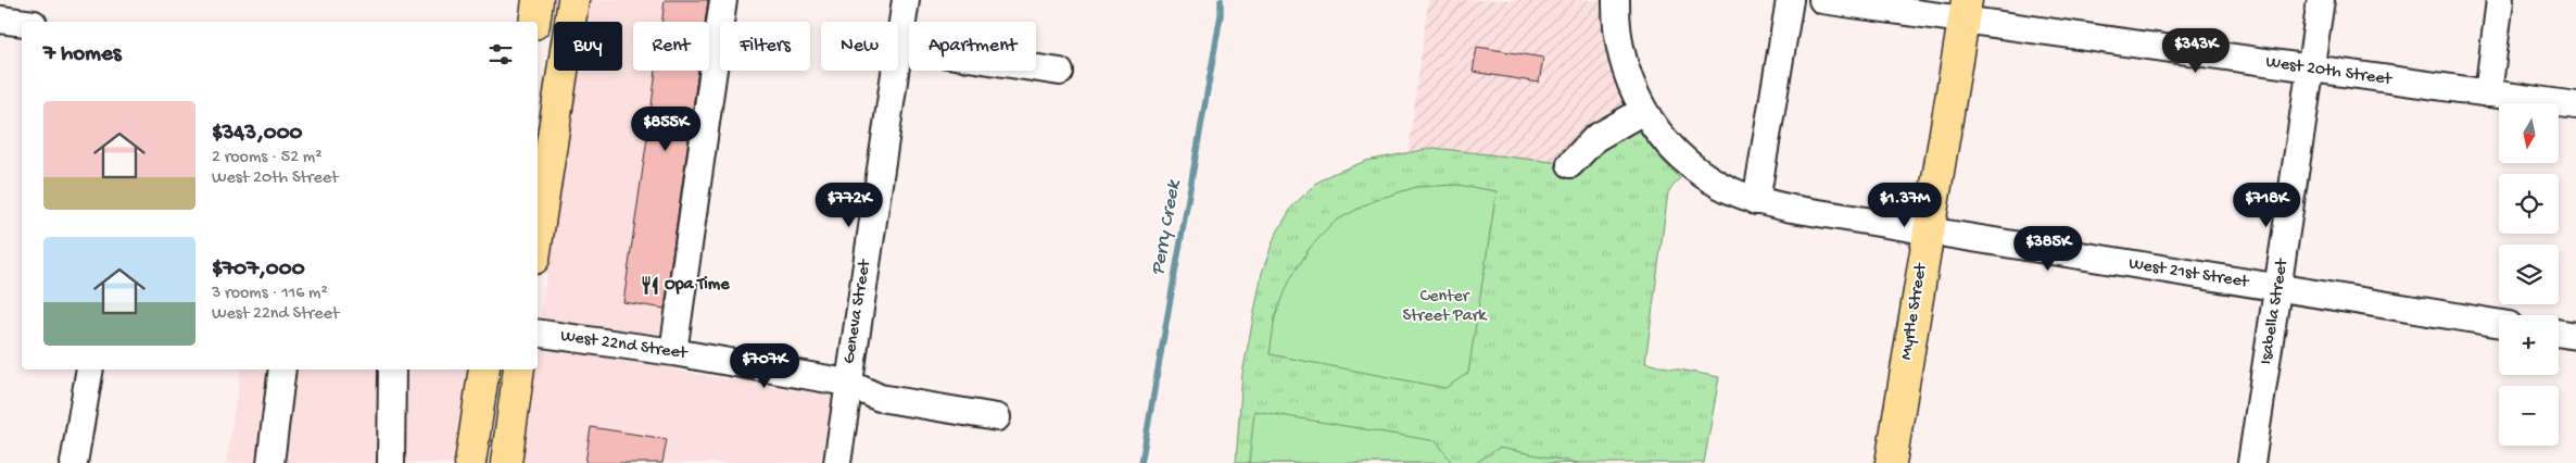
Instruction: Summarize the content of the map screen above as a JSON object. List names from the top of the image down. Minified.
{"streets":{"main road":["Myrtle Street"],"street":["West 20th Street","West 21st Street","Geneva Street","Isabella Street","West 22nd Street"]},"crossings":[["West 20th Street","Myrtle Street"],["West 20th Street","Isabella Street"],["West 21st Street","Myrtle Street"],["West 21st Street","Isabella Street"],["Geneva Street","West 22nd Street"]],"water":["Perry Creek"],"parks":["Center Street Park"],"places":{"restaurant":["Opa Time"]},"north":"bottom","page":{"chip":["Buy","Rent","Filters","New","Apartment"],"heading":"7 homes","price":["$343K","$855K","$772K","$1.37M","$718K","$385K","$707K"],"list":[{"name":"$343,000","note":"2 rooms · 52 m² · West 20th Street"},{"name":"$707,000","note":"3 rooms · 116 m² · West 22nd Street"}],"map_buttons":["+","−"]}}
